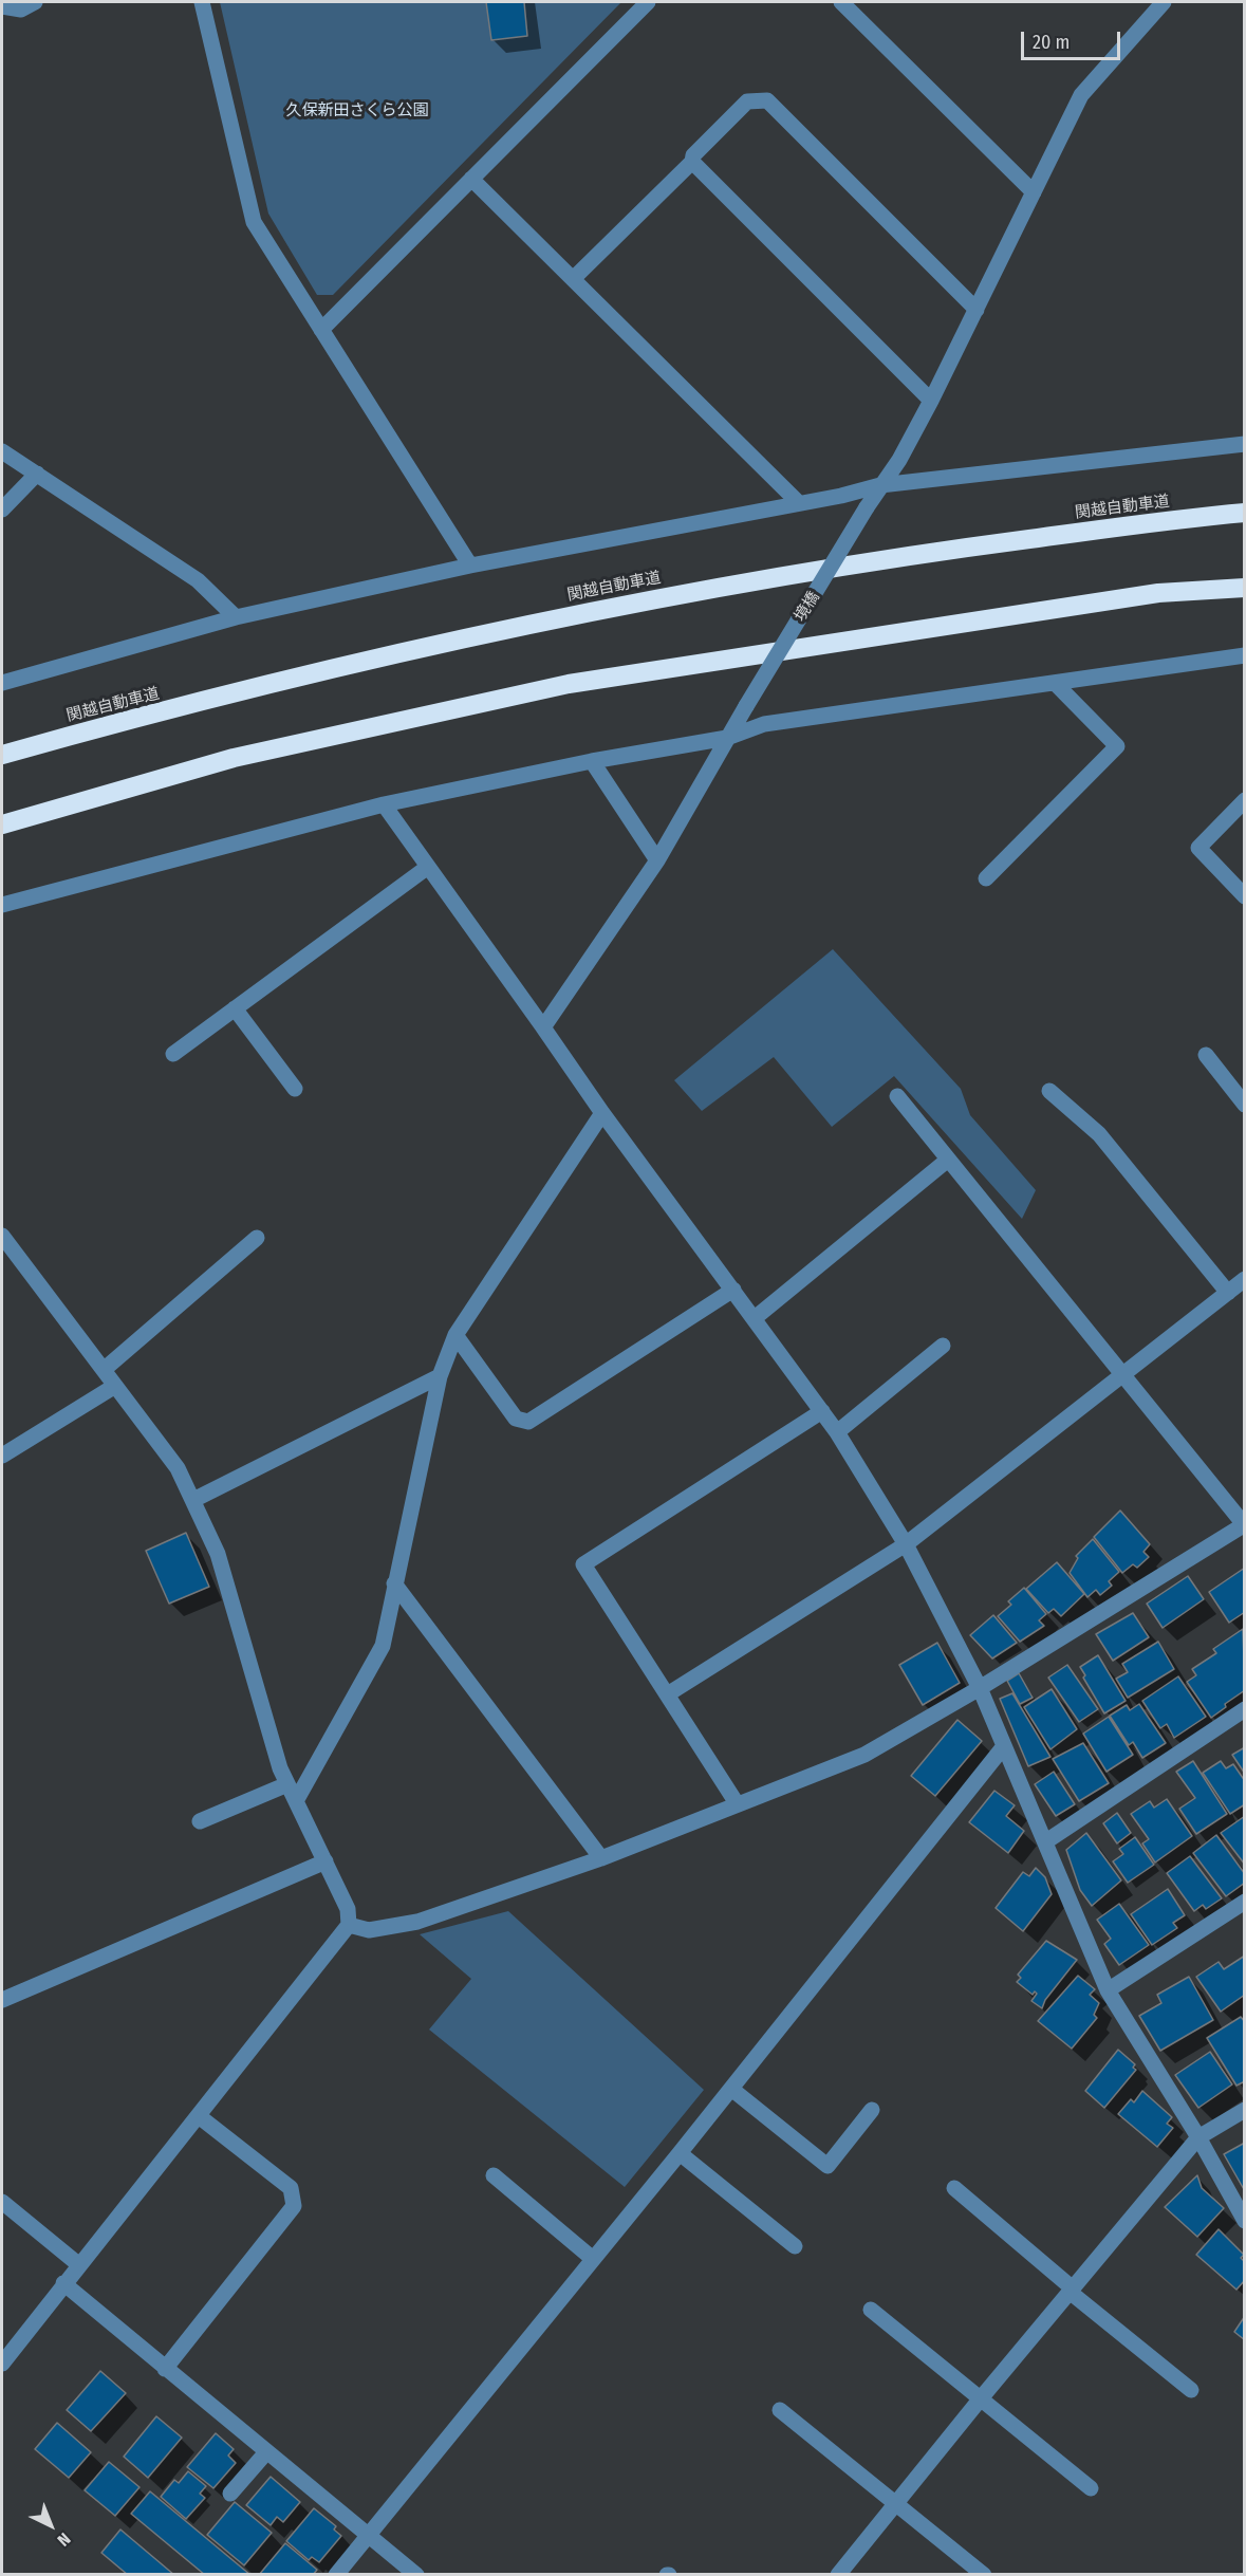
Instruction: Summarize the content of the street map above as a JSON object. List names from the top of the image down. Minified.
{"streets":{"highway":["関越自動車道"],"street":["境橋"]},"parks":["久保新田さくら公園"],"scale_bar":"20 m","north":"bottom right"}
